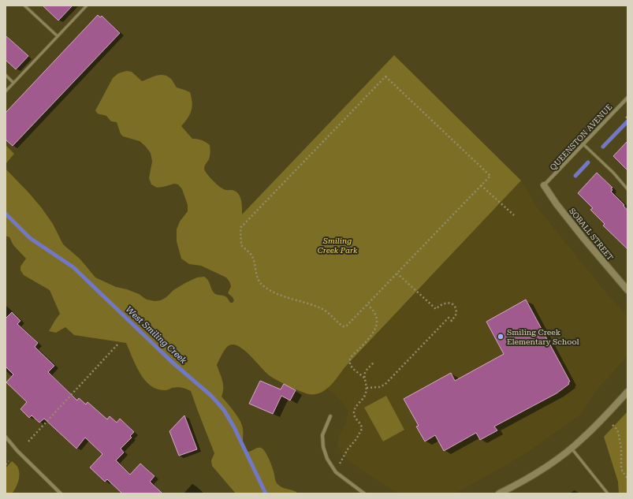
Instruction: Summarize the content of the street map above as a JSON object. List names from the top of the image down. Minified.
{"streets":{"street":["QUEENSTON AVENUE","SOBALL STREET"]},"crossings":[["QUEENSTON AVENUE","SOBALL STREET"]],"water":["West Smiling Creek"],"parks":["Smiling Creek Park"],"places":["Smiling Creek Elementary School"]}
